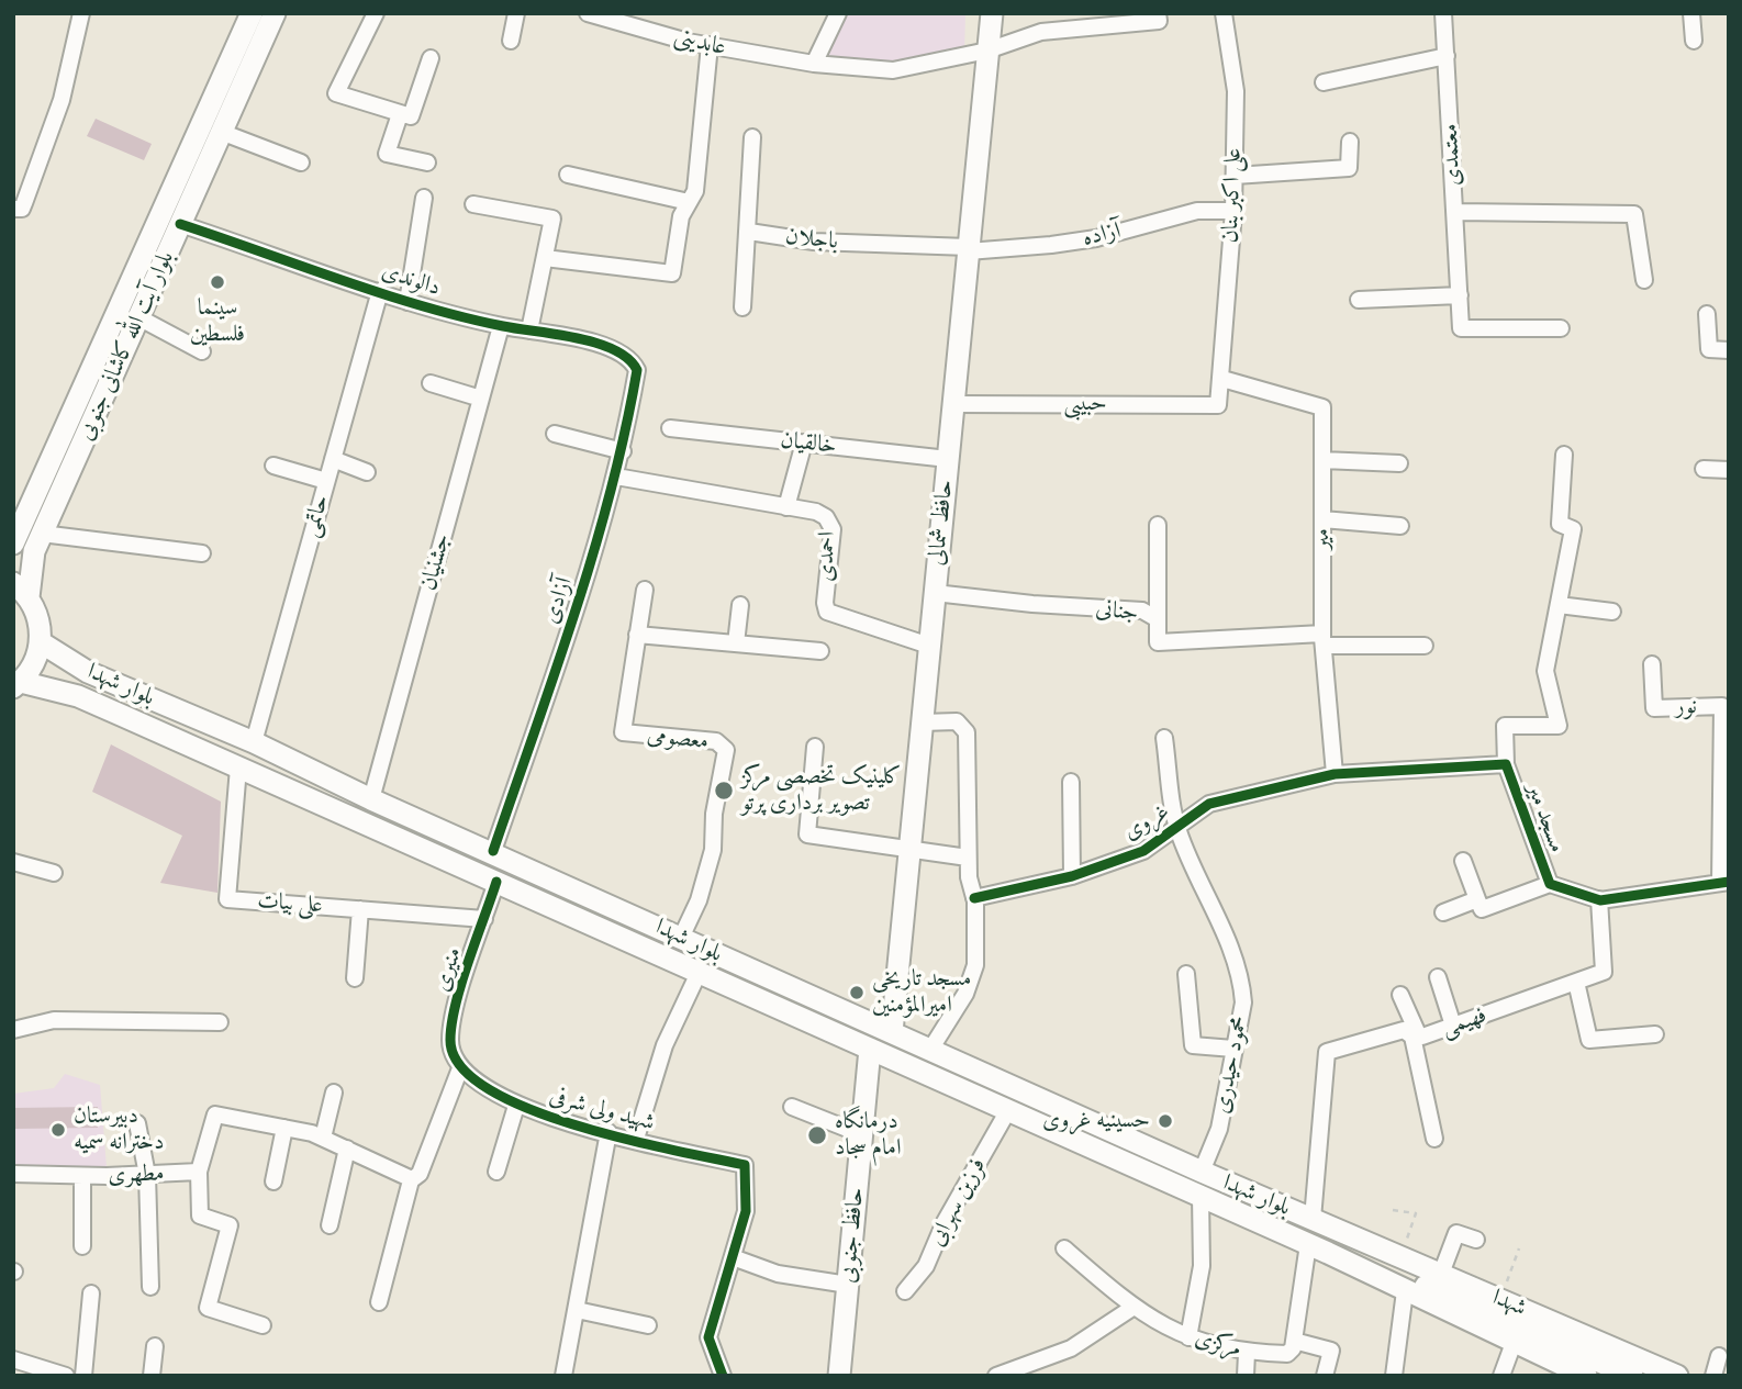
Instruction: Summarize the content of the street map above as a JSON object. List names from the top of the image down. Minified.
{"streets":{"main road":["بلوار آیت الله کاشانی جنوبی","حافظ شمالی","بلوار شهدا","حافظ جنوبی","شهدا"],"street":["عابدینی","معتمدی","علی اکبر بنان","آزاده","باجلان","دالوندی","حبیبی","خالقیان","حاتمی","میر","احمدی","جشنیان","آزادی","جنانی","نور","معصومی","مسجد میر","غروی","علی بیات","منیری","فهیمی","محمود حیدری","شهید ولی شرفی","مطهری","فرزین سهرابی","مرکزی"]},"crossings":[["عابدینی","حافظ شمالی"],["علی اکبر بنان","آزاده"],["علی اکبر بنان","حبیبی"],["علی اکبر بنان","میر"],["آزاده","باجلان"],["آزاده","حافظ شمالی"],["باجلان","حافظ شمالی"],["دالوندی","بلوار آیت الله کاشانی جنوبی"],["دالوندی","حاتمی"],["دالوندی","جشنیان"],["دالوندی","آزادی"],["حبیبی","حافظ شمالی"],["خالقیان","حافظ شمالی"],["حاتمی","بلوار شهدا"],["حافظ شمالی","احمدی"],["حافظ شمالی","جنانی"],["حافظ شمالی","بلوار شهدا"],["میر","جنانی"],["میر","مسجد میر"],["میر","غروی"],["احمدی","آزادی"],["جشنیان","بلوار شهدا"],["آزادی","بلوار شهدا"],["بلوار شهدا","معصومی"],["بلوار شهدا","علی بیات"],["بلوار شهدا","منیری"],["بلوار شهدا","فهیمی"],["بلوار شهدا","محمود حیدری"],["بلوار شهدا","فرزین سهرابی"],["بلوار شهدا","حافظ جنوبی"],["بلوار شهدا","شهدا"],["نور","مسجد میر"],["مسجد میر","غروی"],["مسجد میر","فهیمی"],["غروی","محمود حیدری"],["علی بیات","منیری"],["منیری","شهید ولی شرفی"]],"places":["سینما فلسطین","کلینیک تخصصی مرکز تصویر برداری پرتو","مسجد تاریخی امیرالمؤمنین","حسینیه غروی","دبیرستان دخترانه سمیه","درمانگاه امام سجاد"]}
